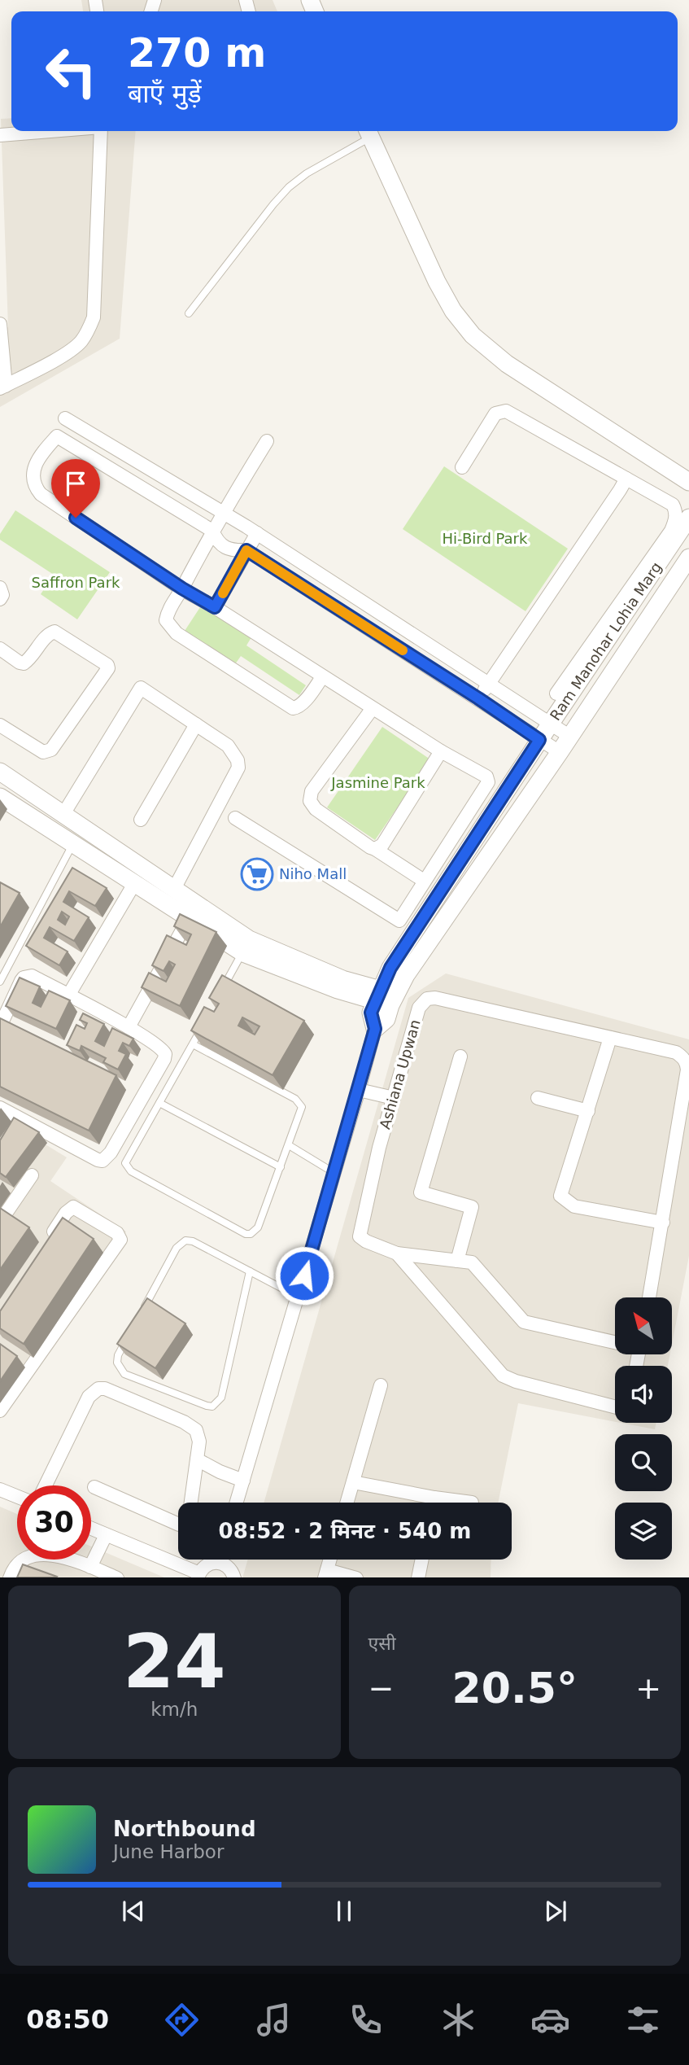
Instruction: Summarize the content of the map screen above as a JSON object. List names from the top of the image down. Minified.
{"streets":{"street":["Ram Manohar Lohia Marg","Ashiana Upwan"]},"parks":["Hi-Bird Park","Saffron Park","Jasmine Park"],"places":{"supermarket":["Niho Mall"]},"north":"top left","page":{"turn":["270 m","बाएँ मुड़ें"],"limit":"30","trip":"08:52 · 2 मिनट · 540 m","tile":[["24","km/h"],"एसी"],"heat":["−","20.5°","+"],"song":["Northbound","June Harbor"],"tabs":"08:50"}}
